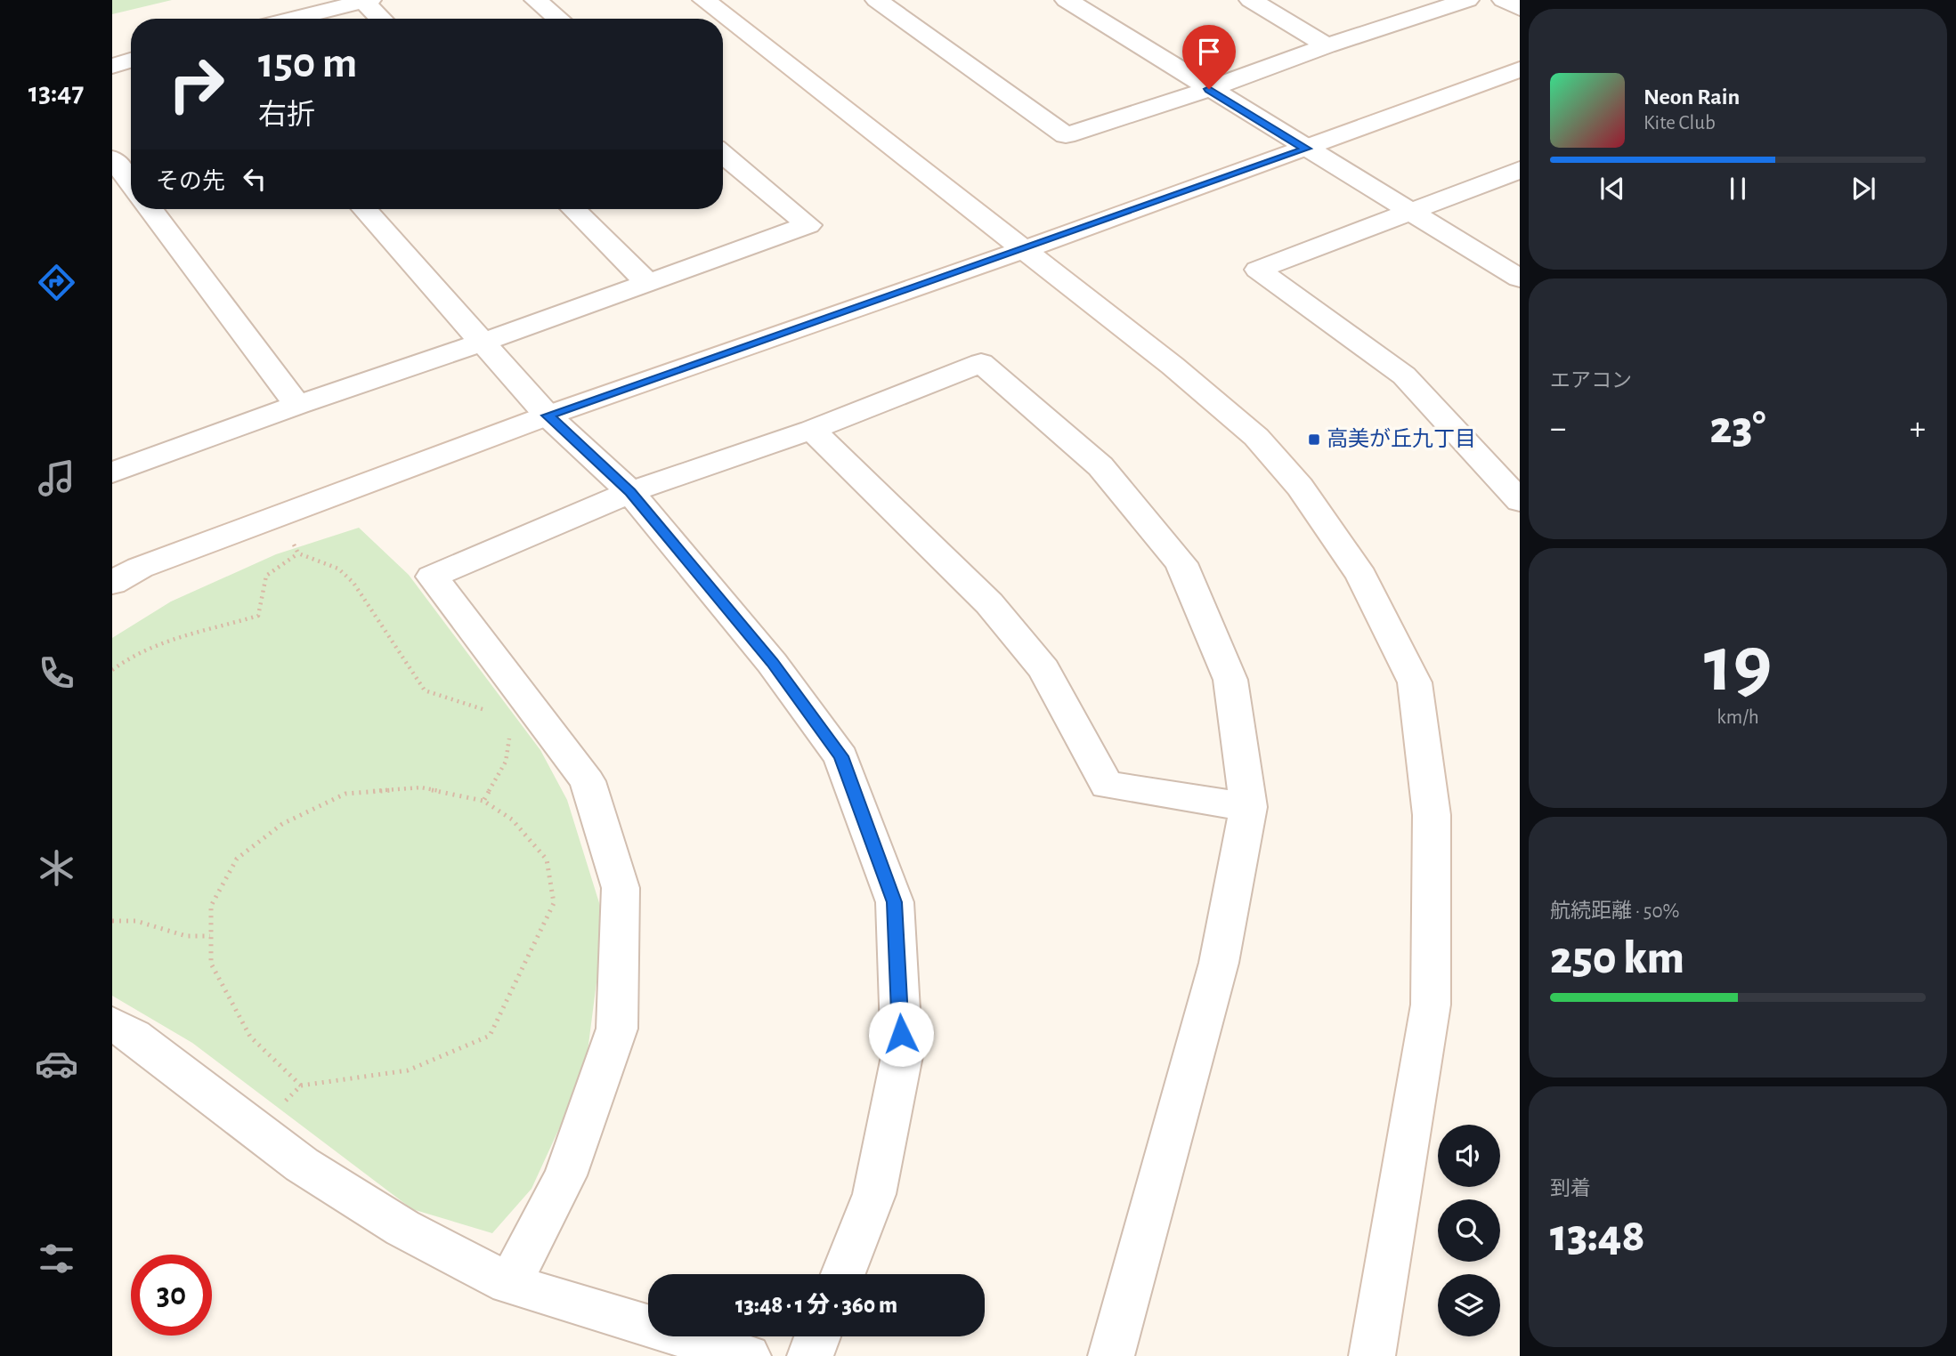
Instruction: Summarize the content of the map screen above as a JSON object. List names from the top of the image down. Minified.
{"places":{"transit":["高美が丘九丁目"]},"page":{"tabs":"13:47","turn":["150 m","右折"],"song":["Neon Rain","Kite Club"],"then":"その先","tile":["エアコン",["19","km/h"],["航続距離 · 50%","250 km"],["到着","13:48"]],"heat":["−","23°","+"],"limit":"30","trip":"13:48 · 1 分 · 360 m"}}
